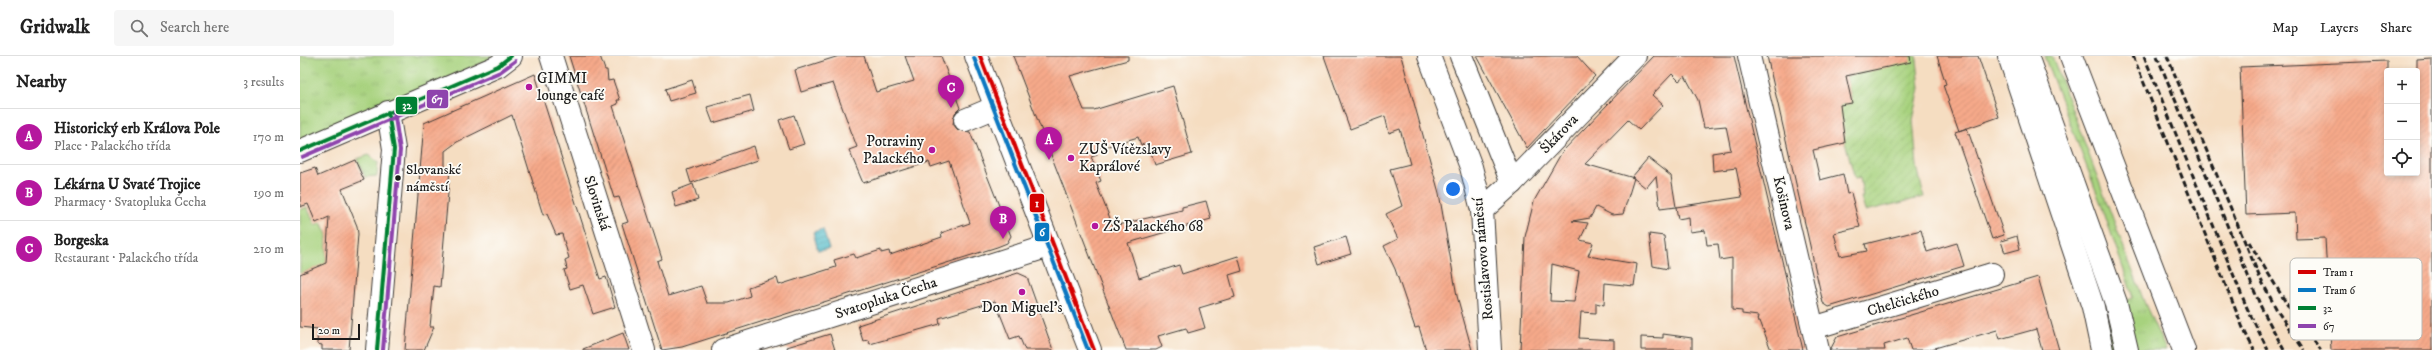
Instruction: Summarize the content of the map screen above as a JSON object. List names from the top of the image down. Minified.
{"streets":{"main road":["Škárova","Slovinská","Košinova","Rostislavovo náměstí","Svatopluka Čecha","Chelčického"]},"crossings":[["Škárova","Rostislavovo náměstí"],["Košinova","Chelčického"]],"places":["GIMMI lounge café","Potraviny Palackého","ZUŠ Vítězslavy Kaprálové","Slovanské náměstí","ZŠ Palackého 68","Don Miguel's"],"lines":["tram line 1","transit line 32","tram line 6","transit line 67"],"legend":["Tram 1","Tram 6","32","67"],"scale_bar":"20 m","page":{"header":"Gridwalk","search":"Search here","nav":["Map","Layers","Share"],"heading":["Nearby","3 results"],"map_buttons":["+","−"],"pins":["C","A","B"],"list":[{"mark":"A","name":"Historický erb Králova Pole","note":"Place · Palackého třída","value":"170 m"},{"mark":"B","name":"Lékárna U Svaté Trojice","note":"Pharmacy · Svatopluka Čecha","value":"190 m"},{"mark":"C","name":"Borgeska","note":"Restaurant · Palackého třída","value":"210 m"}],"scale":"20 m"}}
